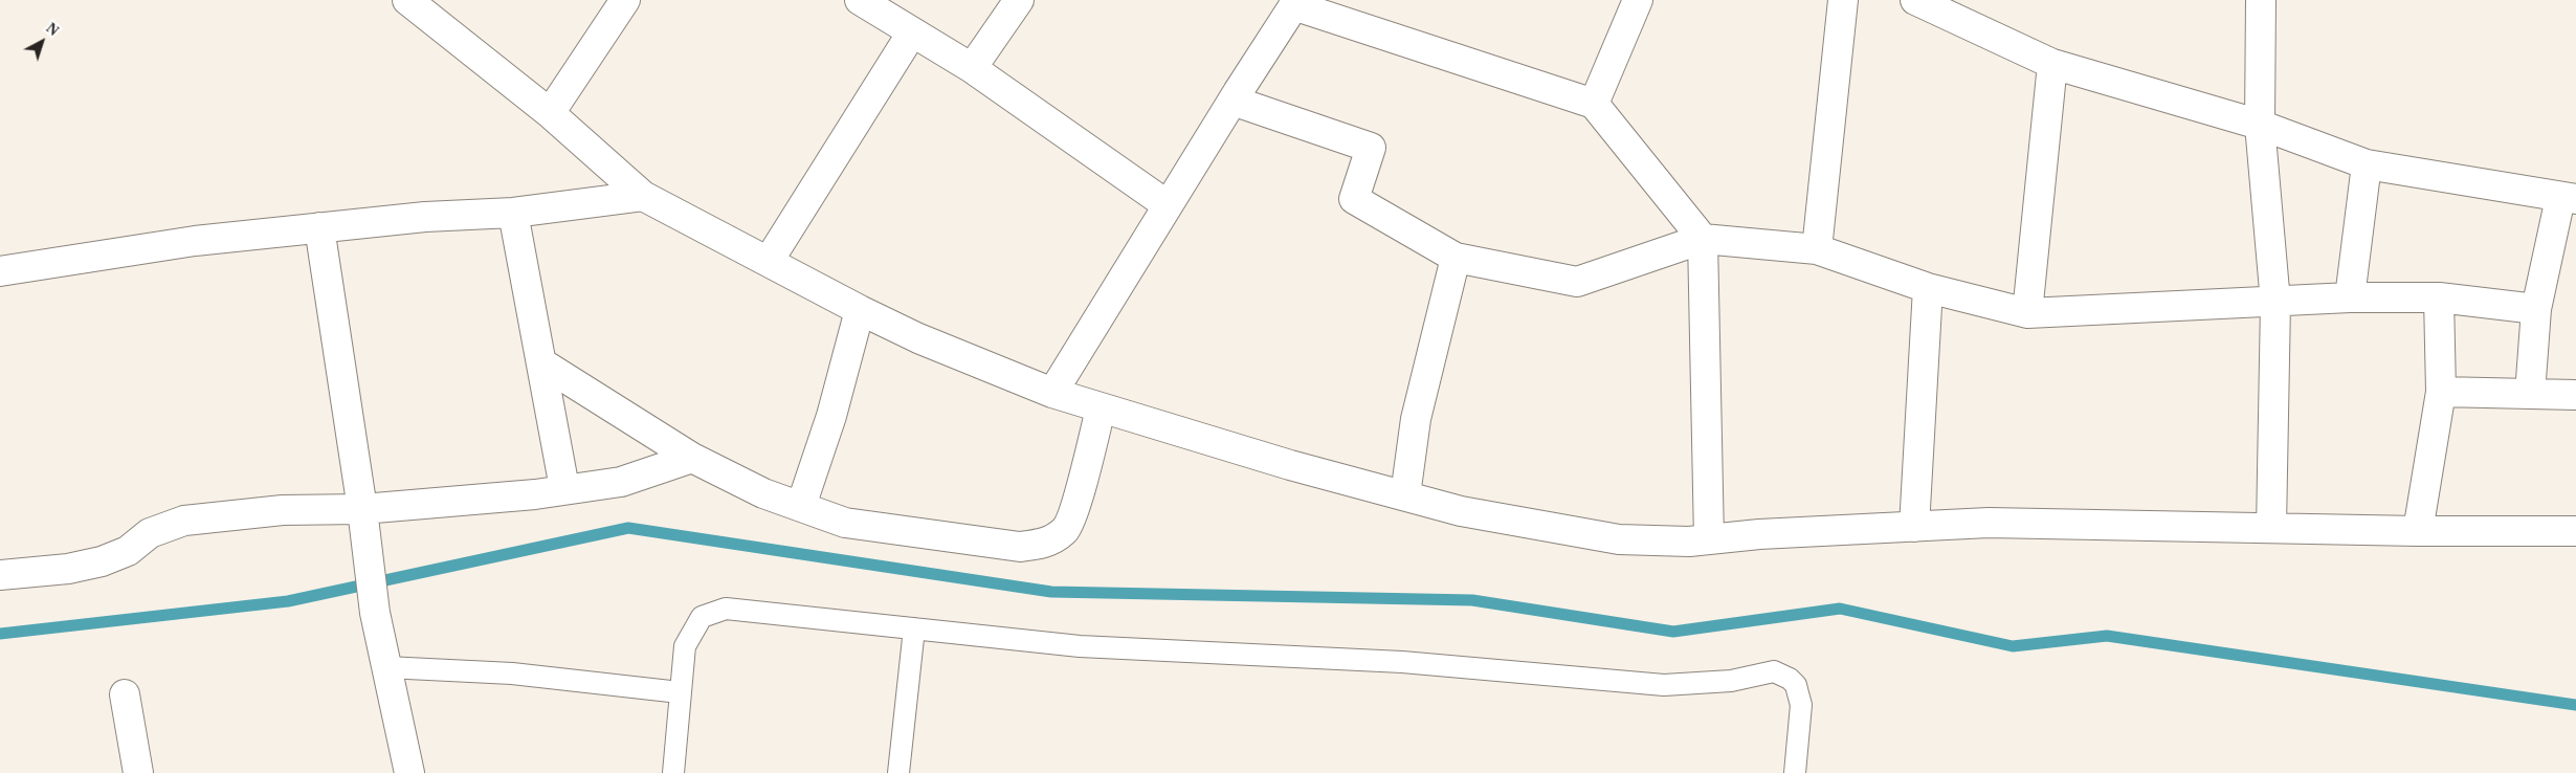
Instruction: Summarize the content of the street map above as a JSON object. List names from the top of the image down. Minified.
{"north":"top right"}
